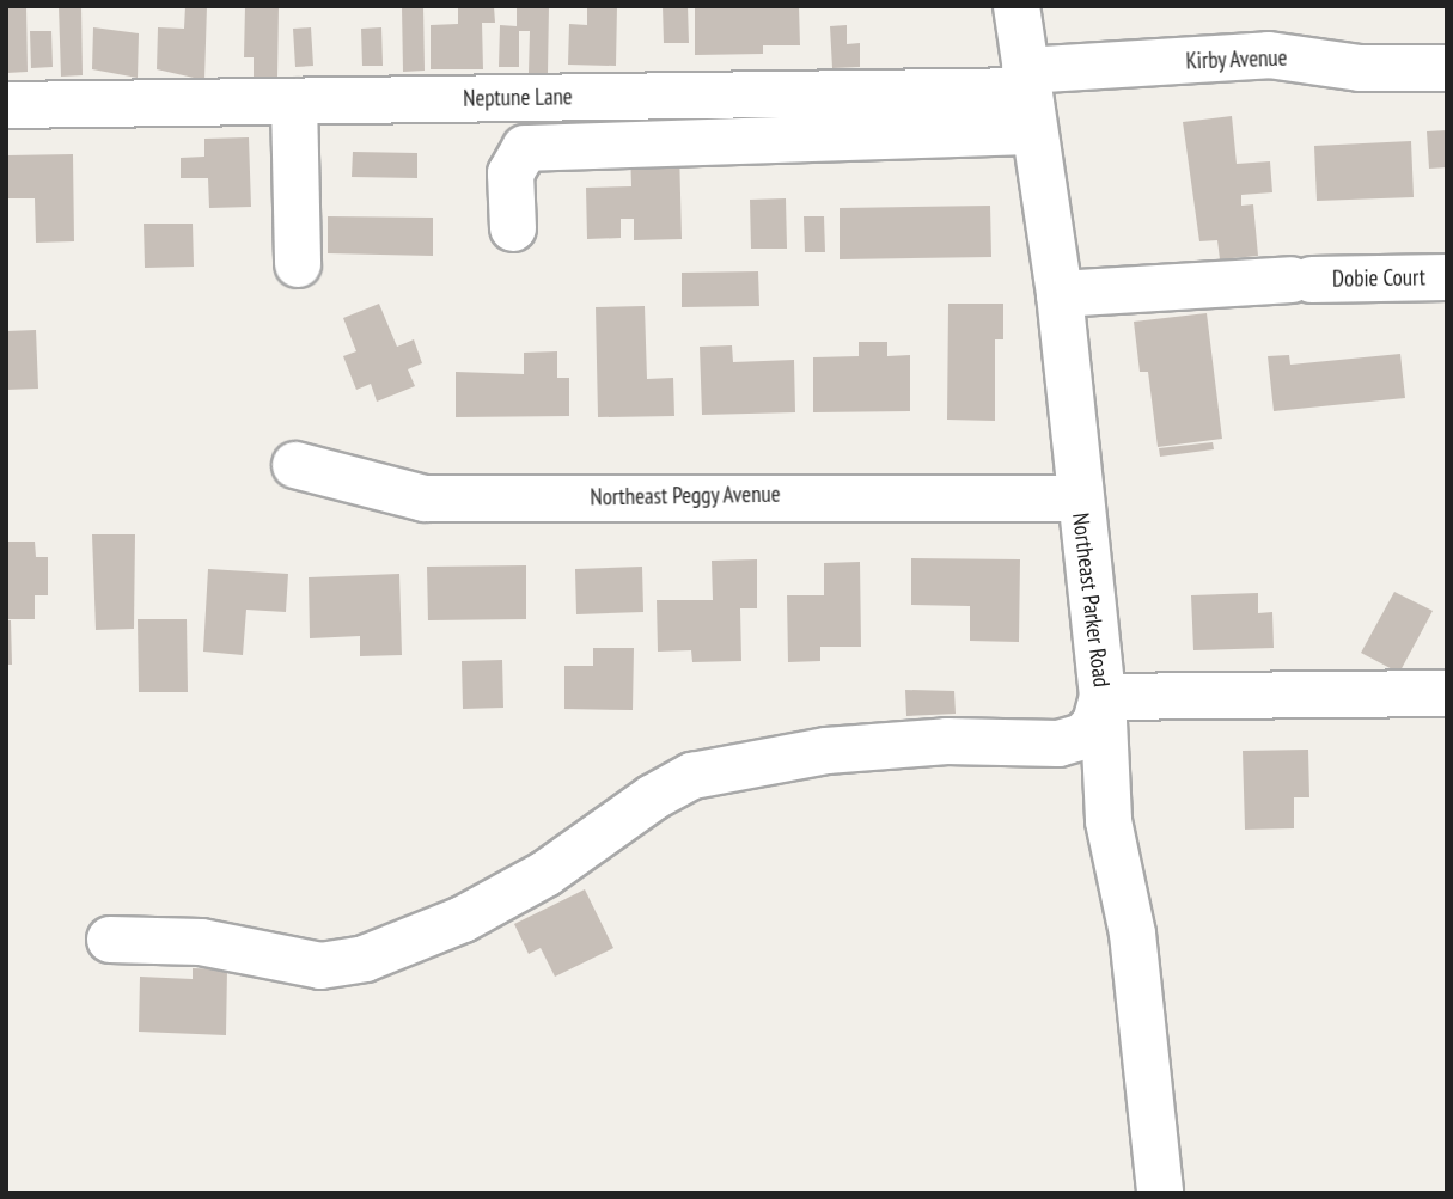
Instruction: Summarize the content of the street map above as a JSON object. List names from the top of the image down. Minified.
{"streets":{"street":["Kirby Avenue","Neptune Lane","Dobie Court","Northeast Peggy Avenue","Northeast Parker Road"]},"crossings":[["Kirby Avenue","Neptune Lane"],["Kirby Avenue","Northeast Parker Road"],["Neptune Lane","Northeast Parker Road"],["Dobie Court","Northeast Parker Road"],["Northeast Peggy Avenue","Northeast Parker Road"]]}
